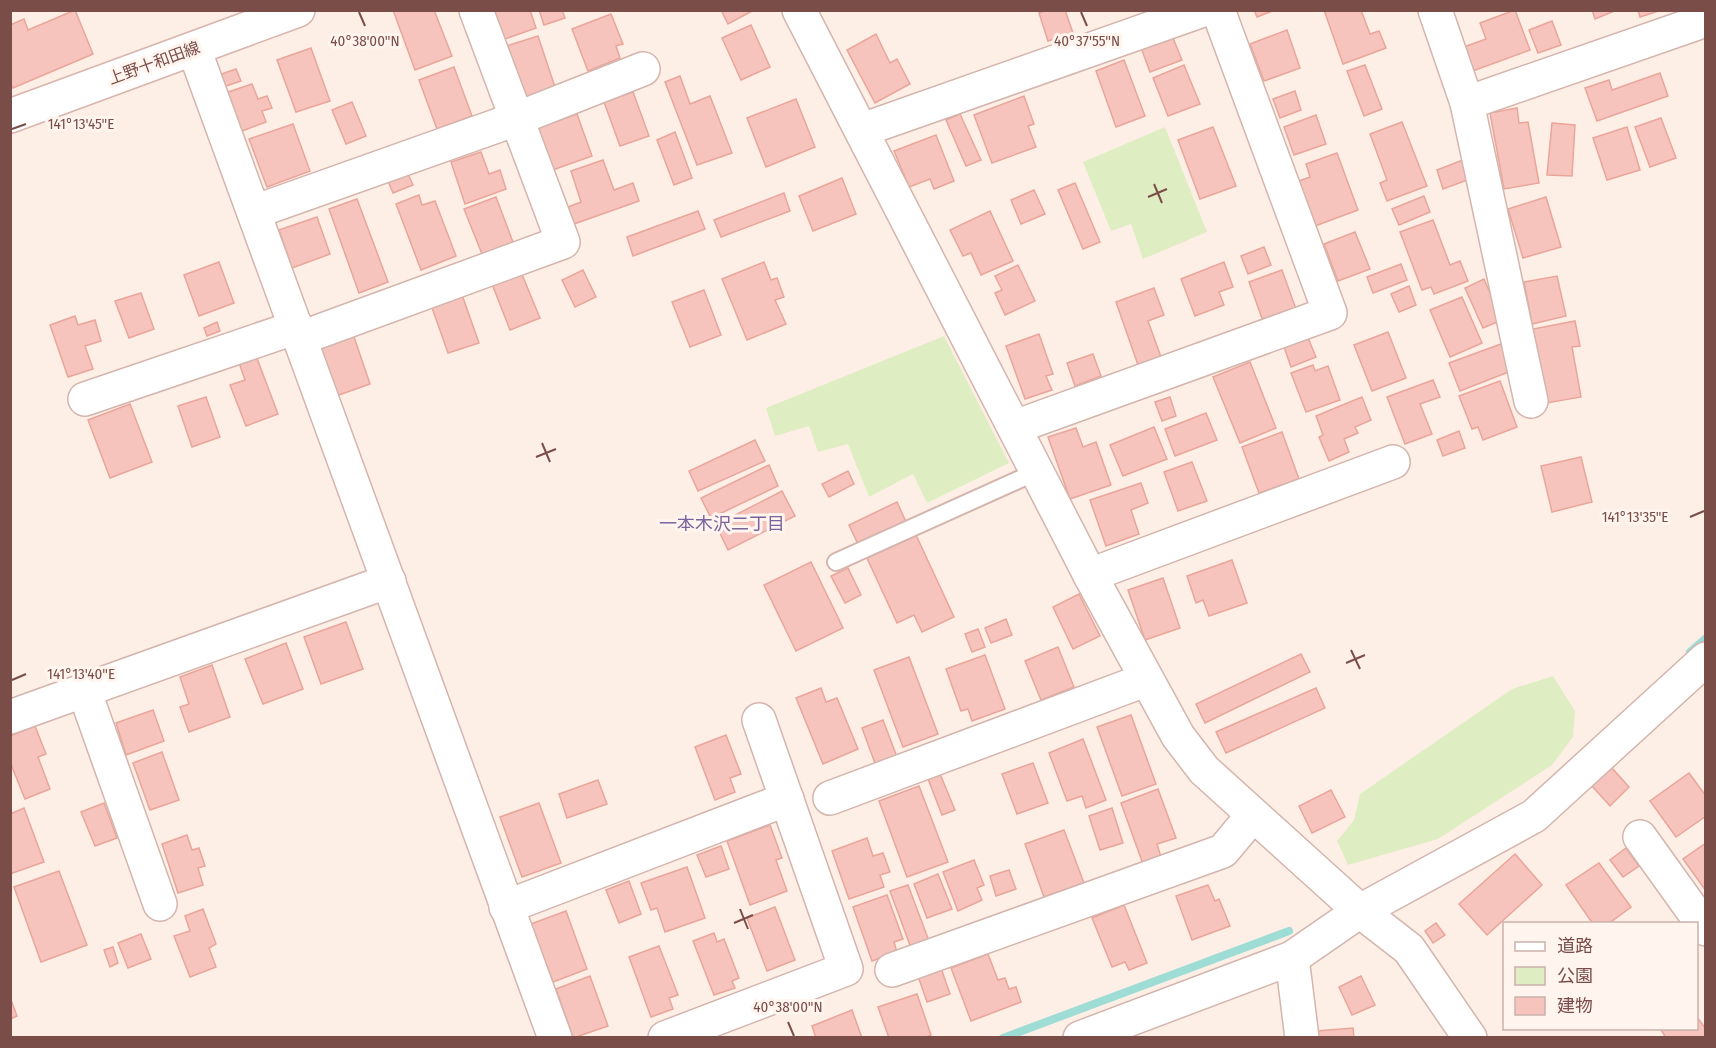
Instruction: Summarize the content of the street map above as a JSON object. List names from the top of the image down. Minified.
{"streets":{"street":["上野十和田線"]},"districts":["一本木沢二丁目"],"legend":["道路","公園","建物"],"coordinates":["40°38'00\"N","40°37'55\"N","141°13'45\"E","141°13'35\"E","141°13'40\"E"]}
